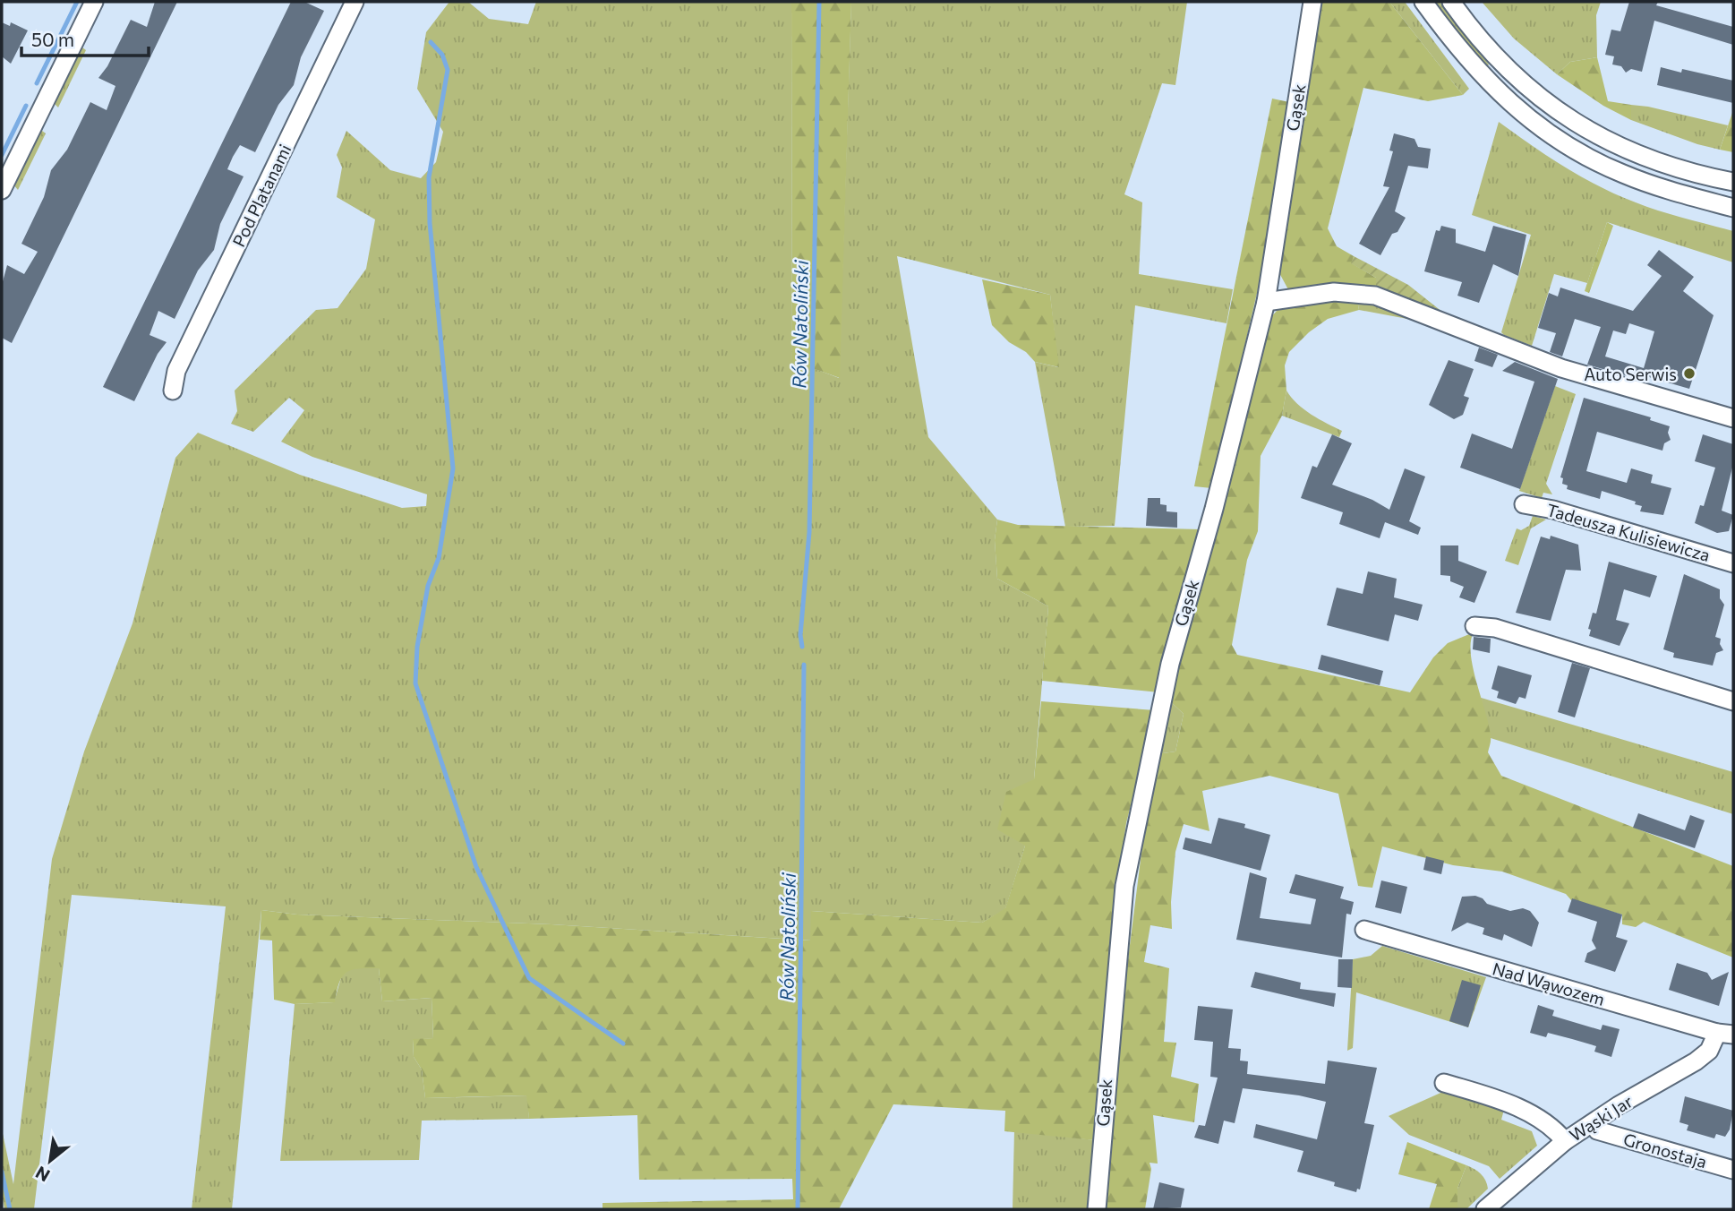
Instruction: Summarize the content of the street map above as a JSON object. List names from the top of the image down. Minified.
{"streets":{"street":["Gąsek","Pod Platanami","Tadeusza Kulisiewicza","Nad Wąwozem","Wąski Jar","Gronostaja"]},"crossings":[["Nad Wąwozem","Wąski Jar"]],"water":["Rów Natoliński"],"places":["Auto Serwis"],"scale_bar":"50 m","north":"bottom left"}
